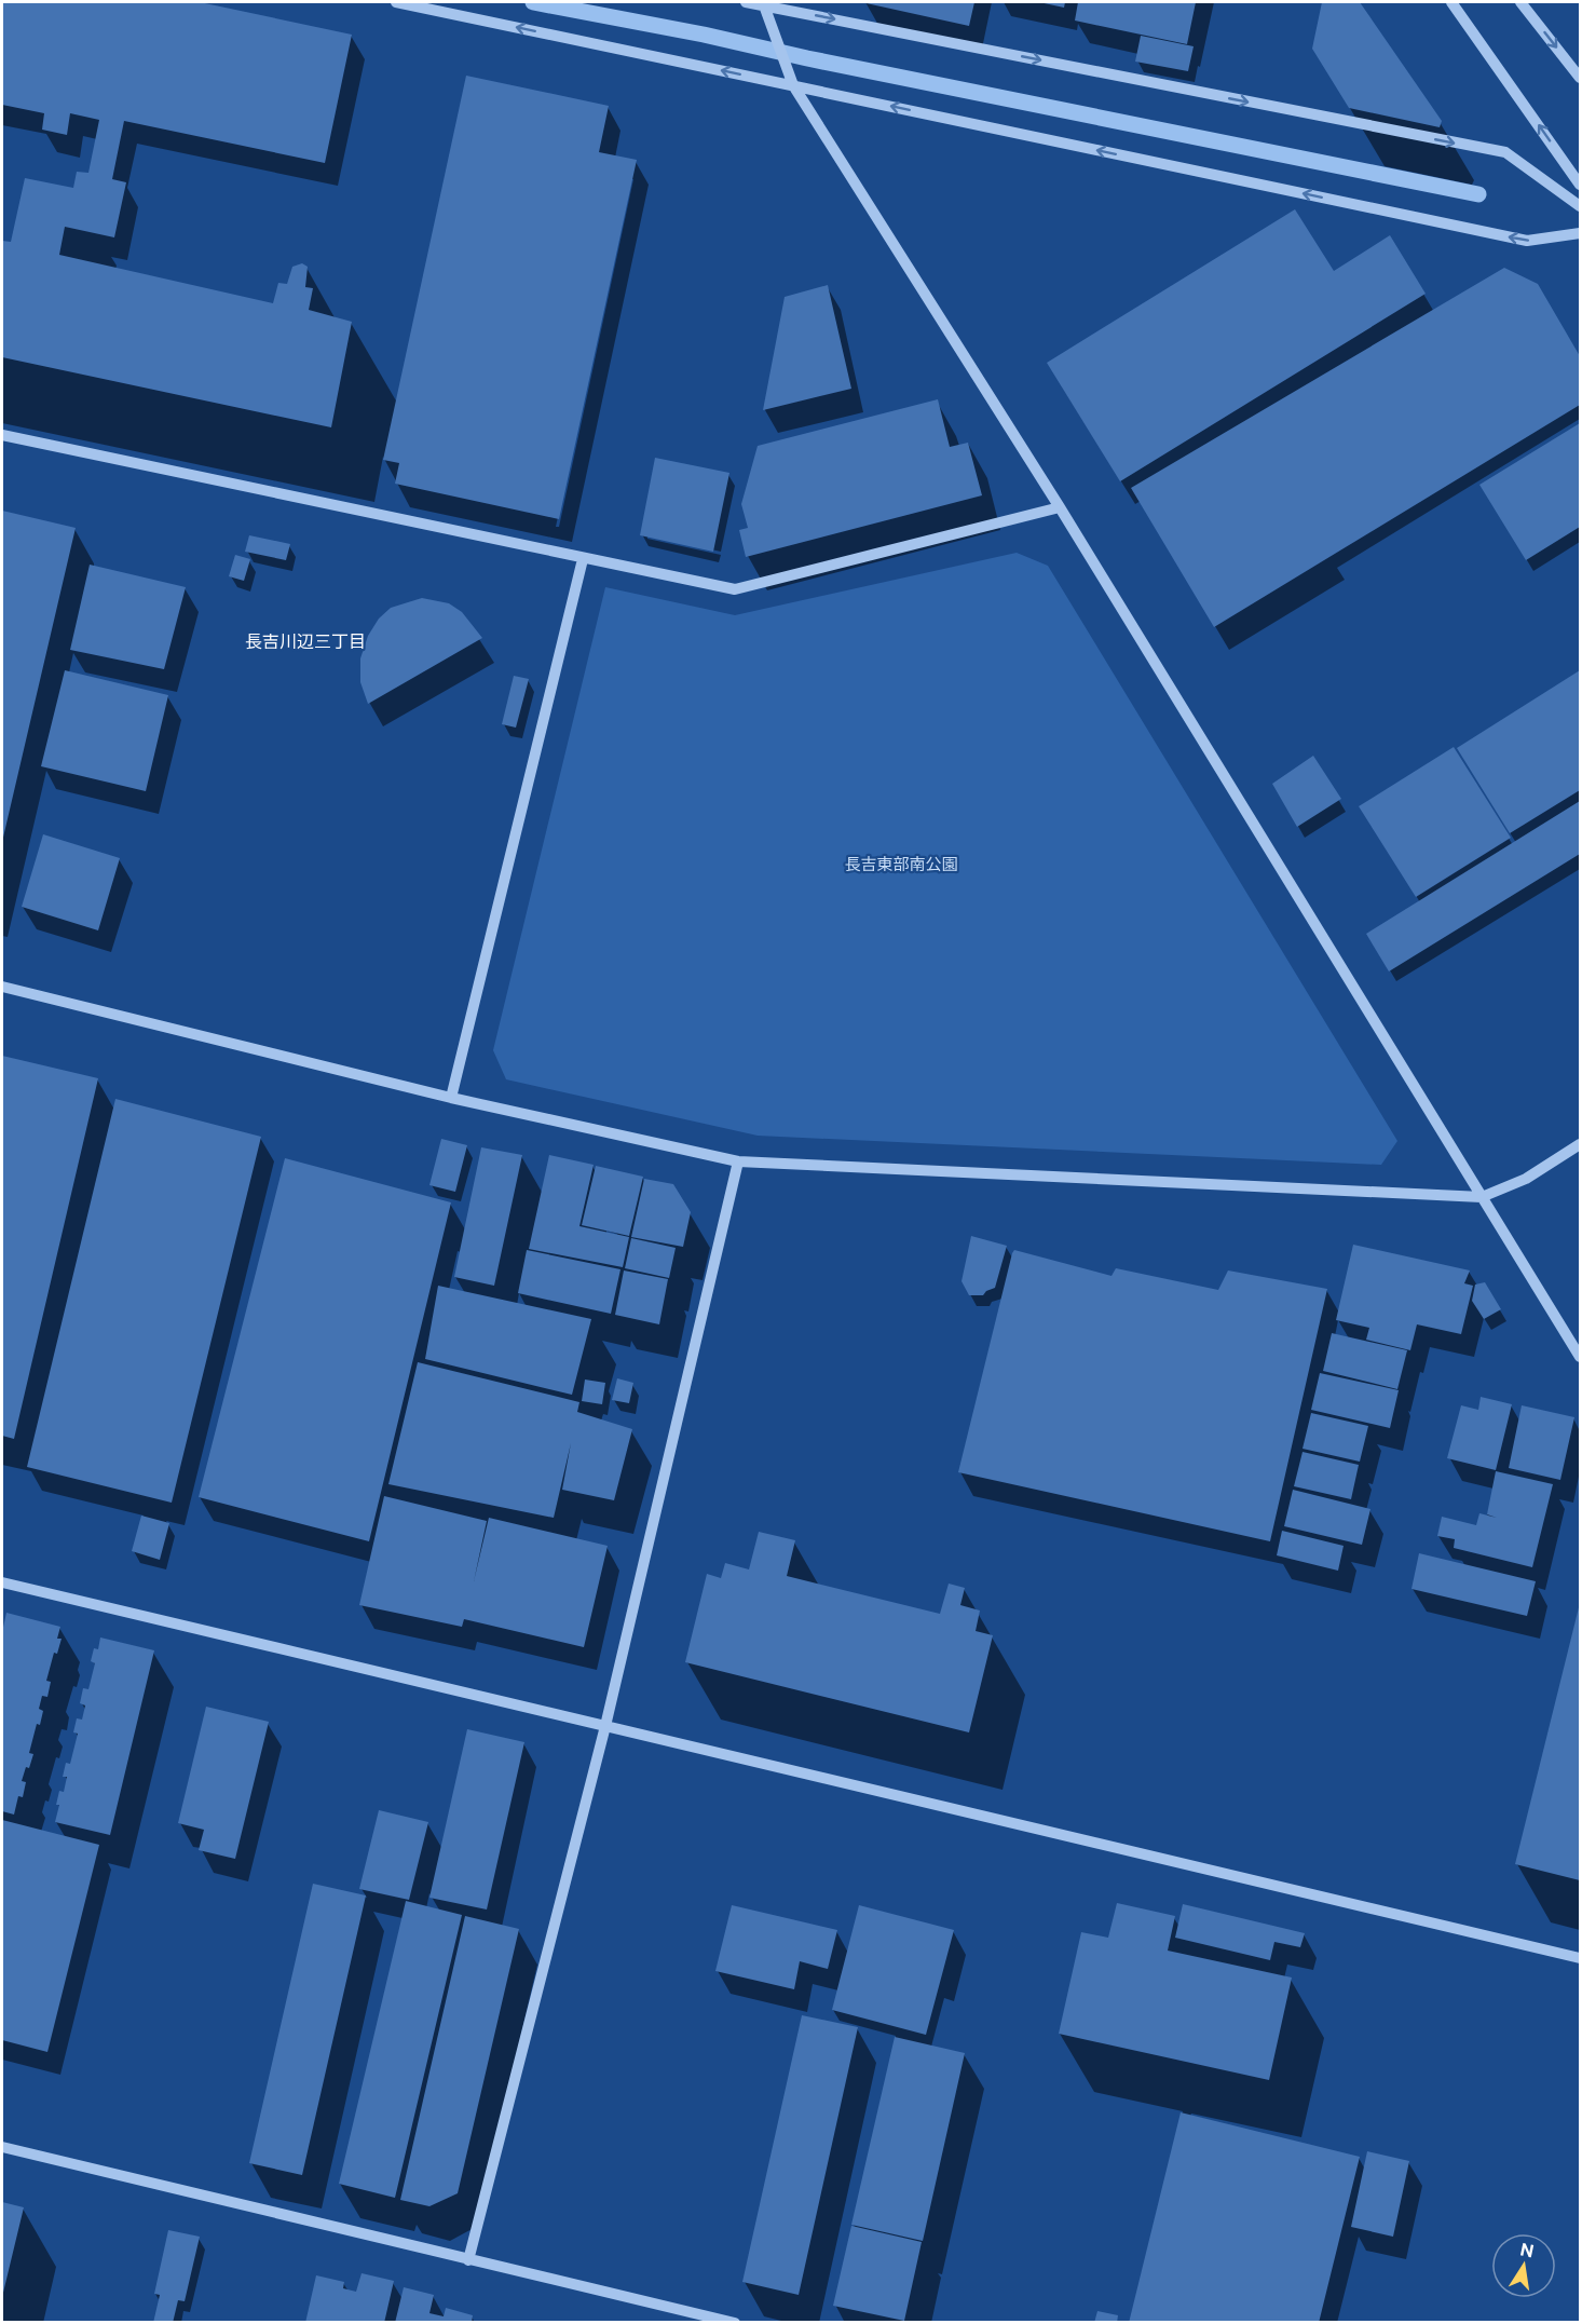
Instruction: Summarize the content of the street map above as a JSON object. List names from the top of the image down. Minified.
{"districts":["長吉川辺三丁目"],"parks":["長吉東部南公園"],"north":"top"}
